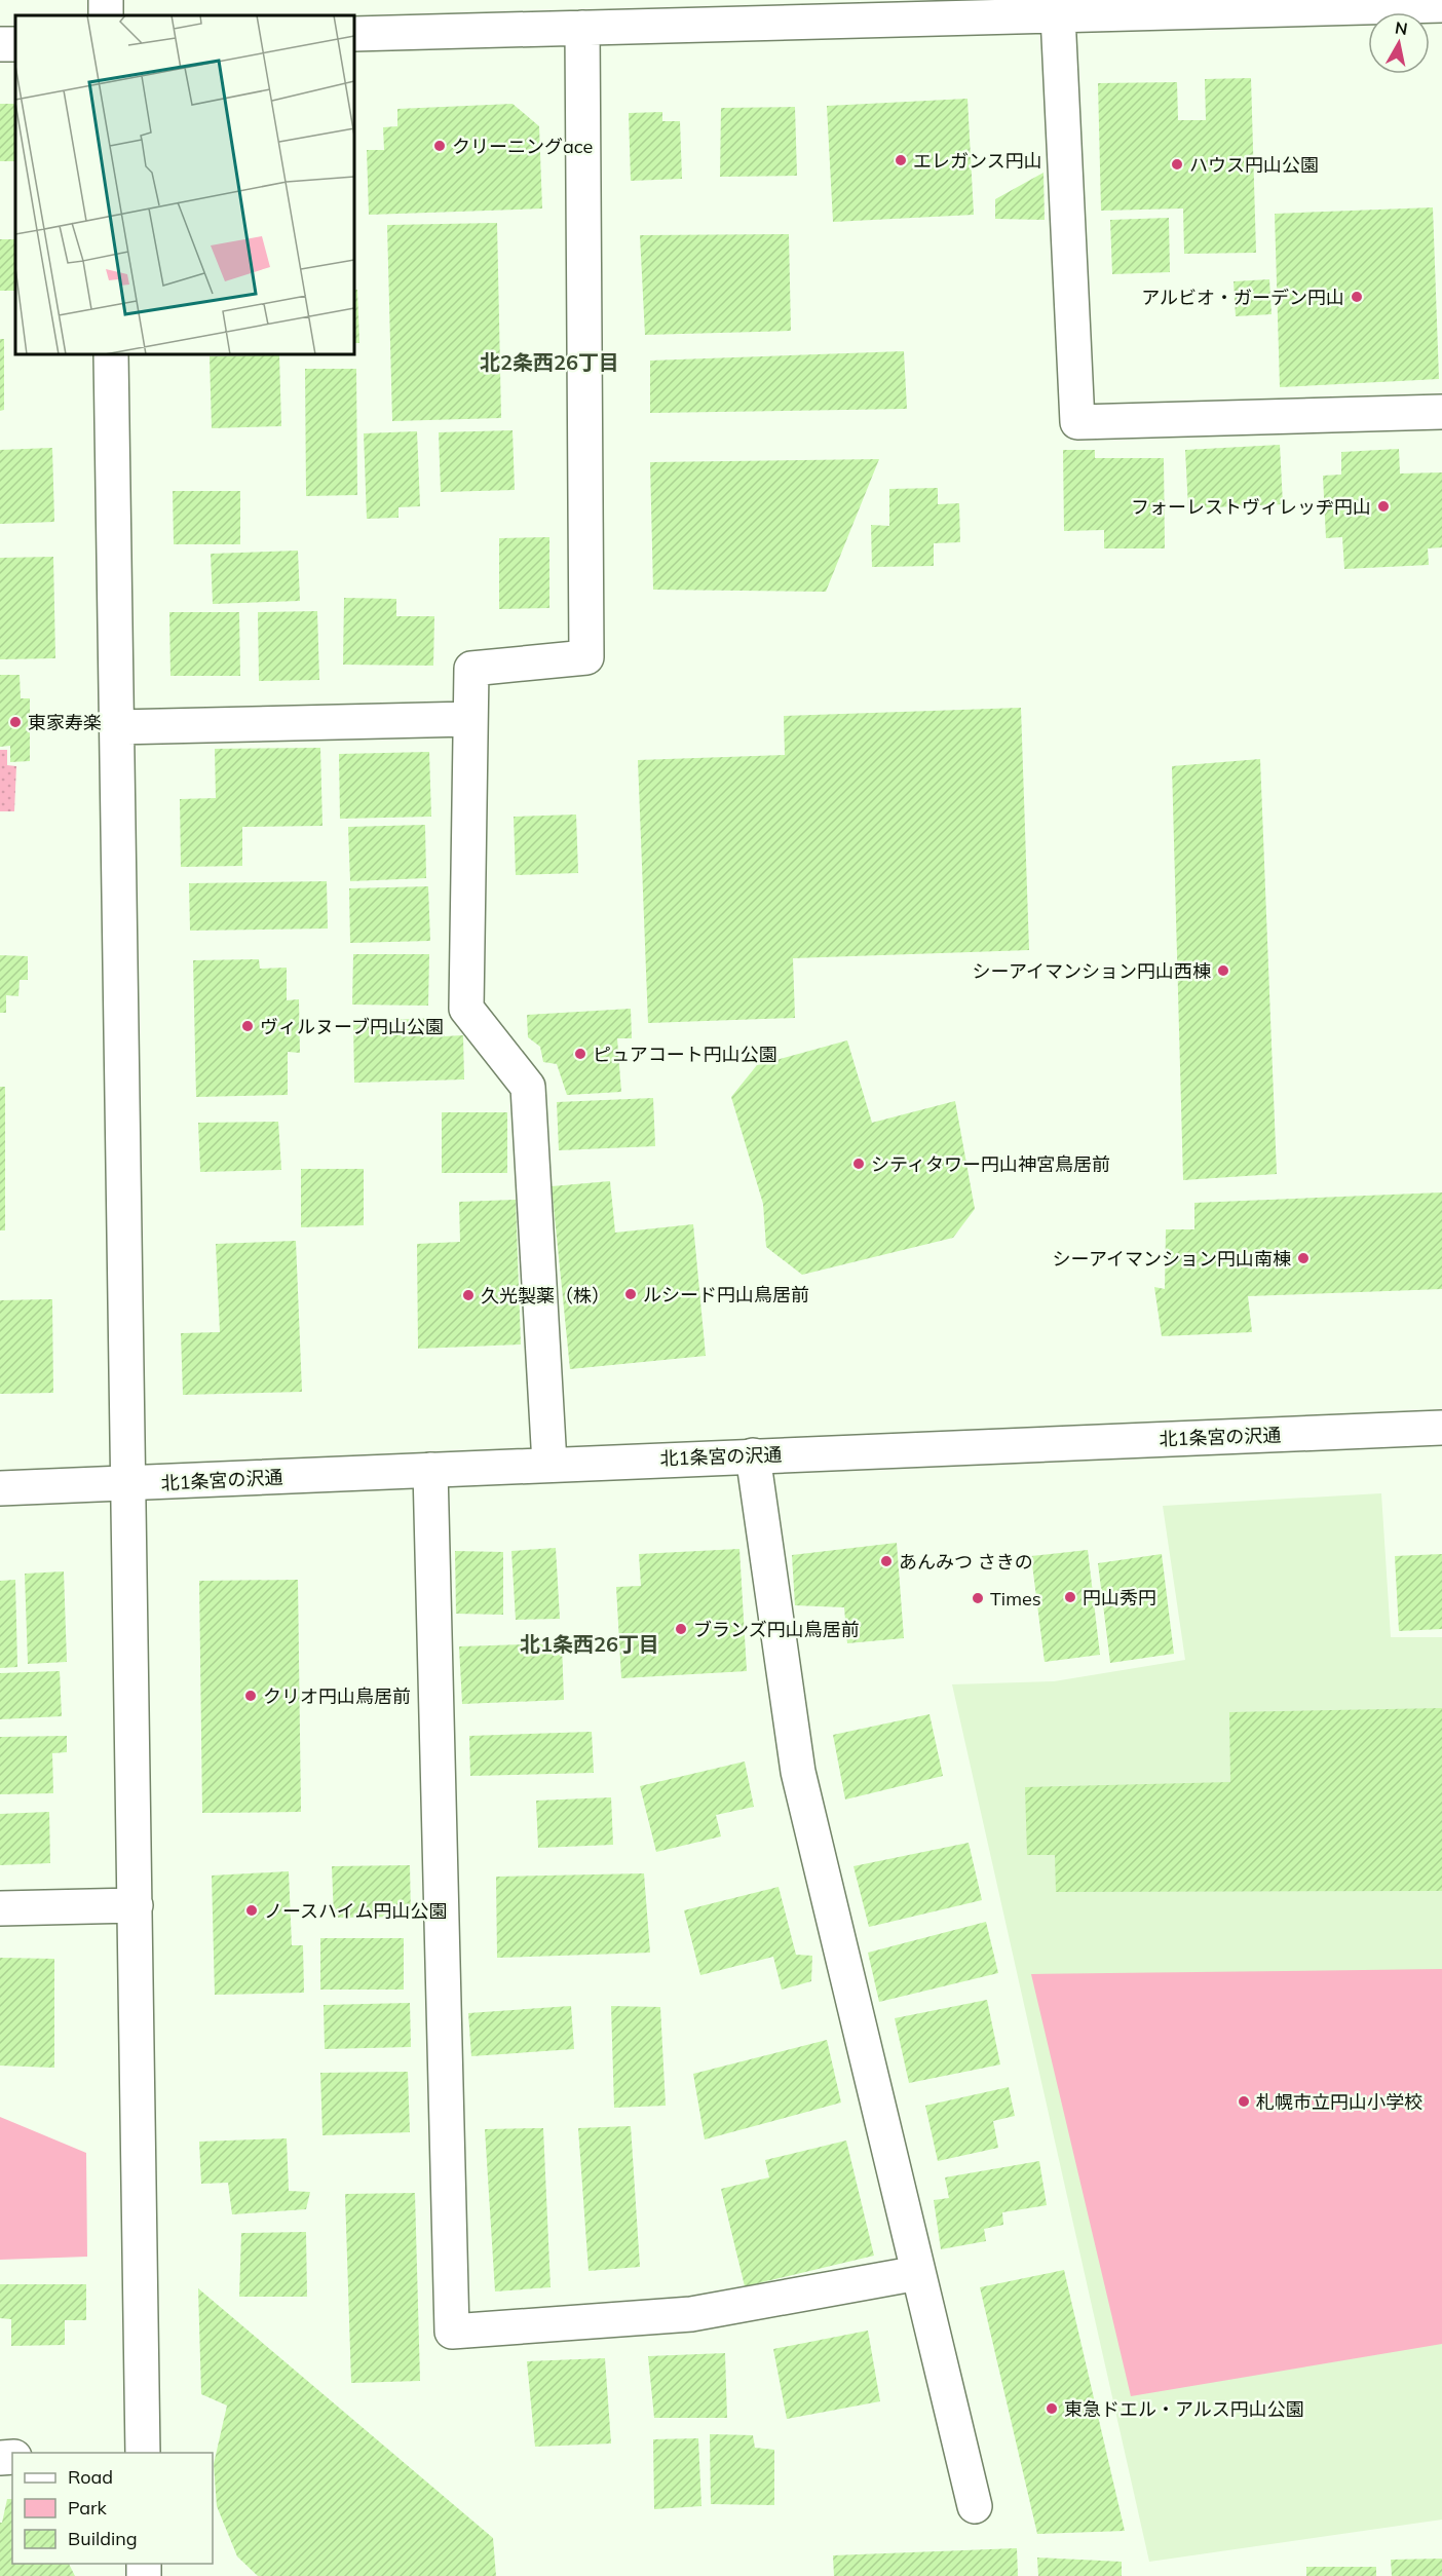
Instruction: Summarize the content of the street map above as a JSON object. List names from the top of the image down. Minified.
{"streets":{"street":["北1条宮の沢通"]},"districts":["北2条西26丁目","北1条西26丁目"],"places":["クリーニングace","エレガンス円山","ハウス円山公園","アルビオ・ガーデン円山","フォーレストヴィレッヂ円山","東家寿楽","シーアイマンション円山西棟","ヴィルヌーブ円山公園","ピュアコート円山公園","シティタワー円山神宮鳥居前","シーアイマンション円山南棟","ルシード円山鳥居前","久光製薬（株）","あんみつ さきの","円山秀円","Times","ブランズ円山鳥居前","クリオ円山鳥居前","ノースハイム円山公園","札幌市立円山小学校","東急ドエル・アルス円山公園"],"legend":["Road","Park","Building"],"north":"top"}
